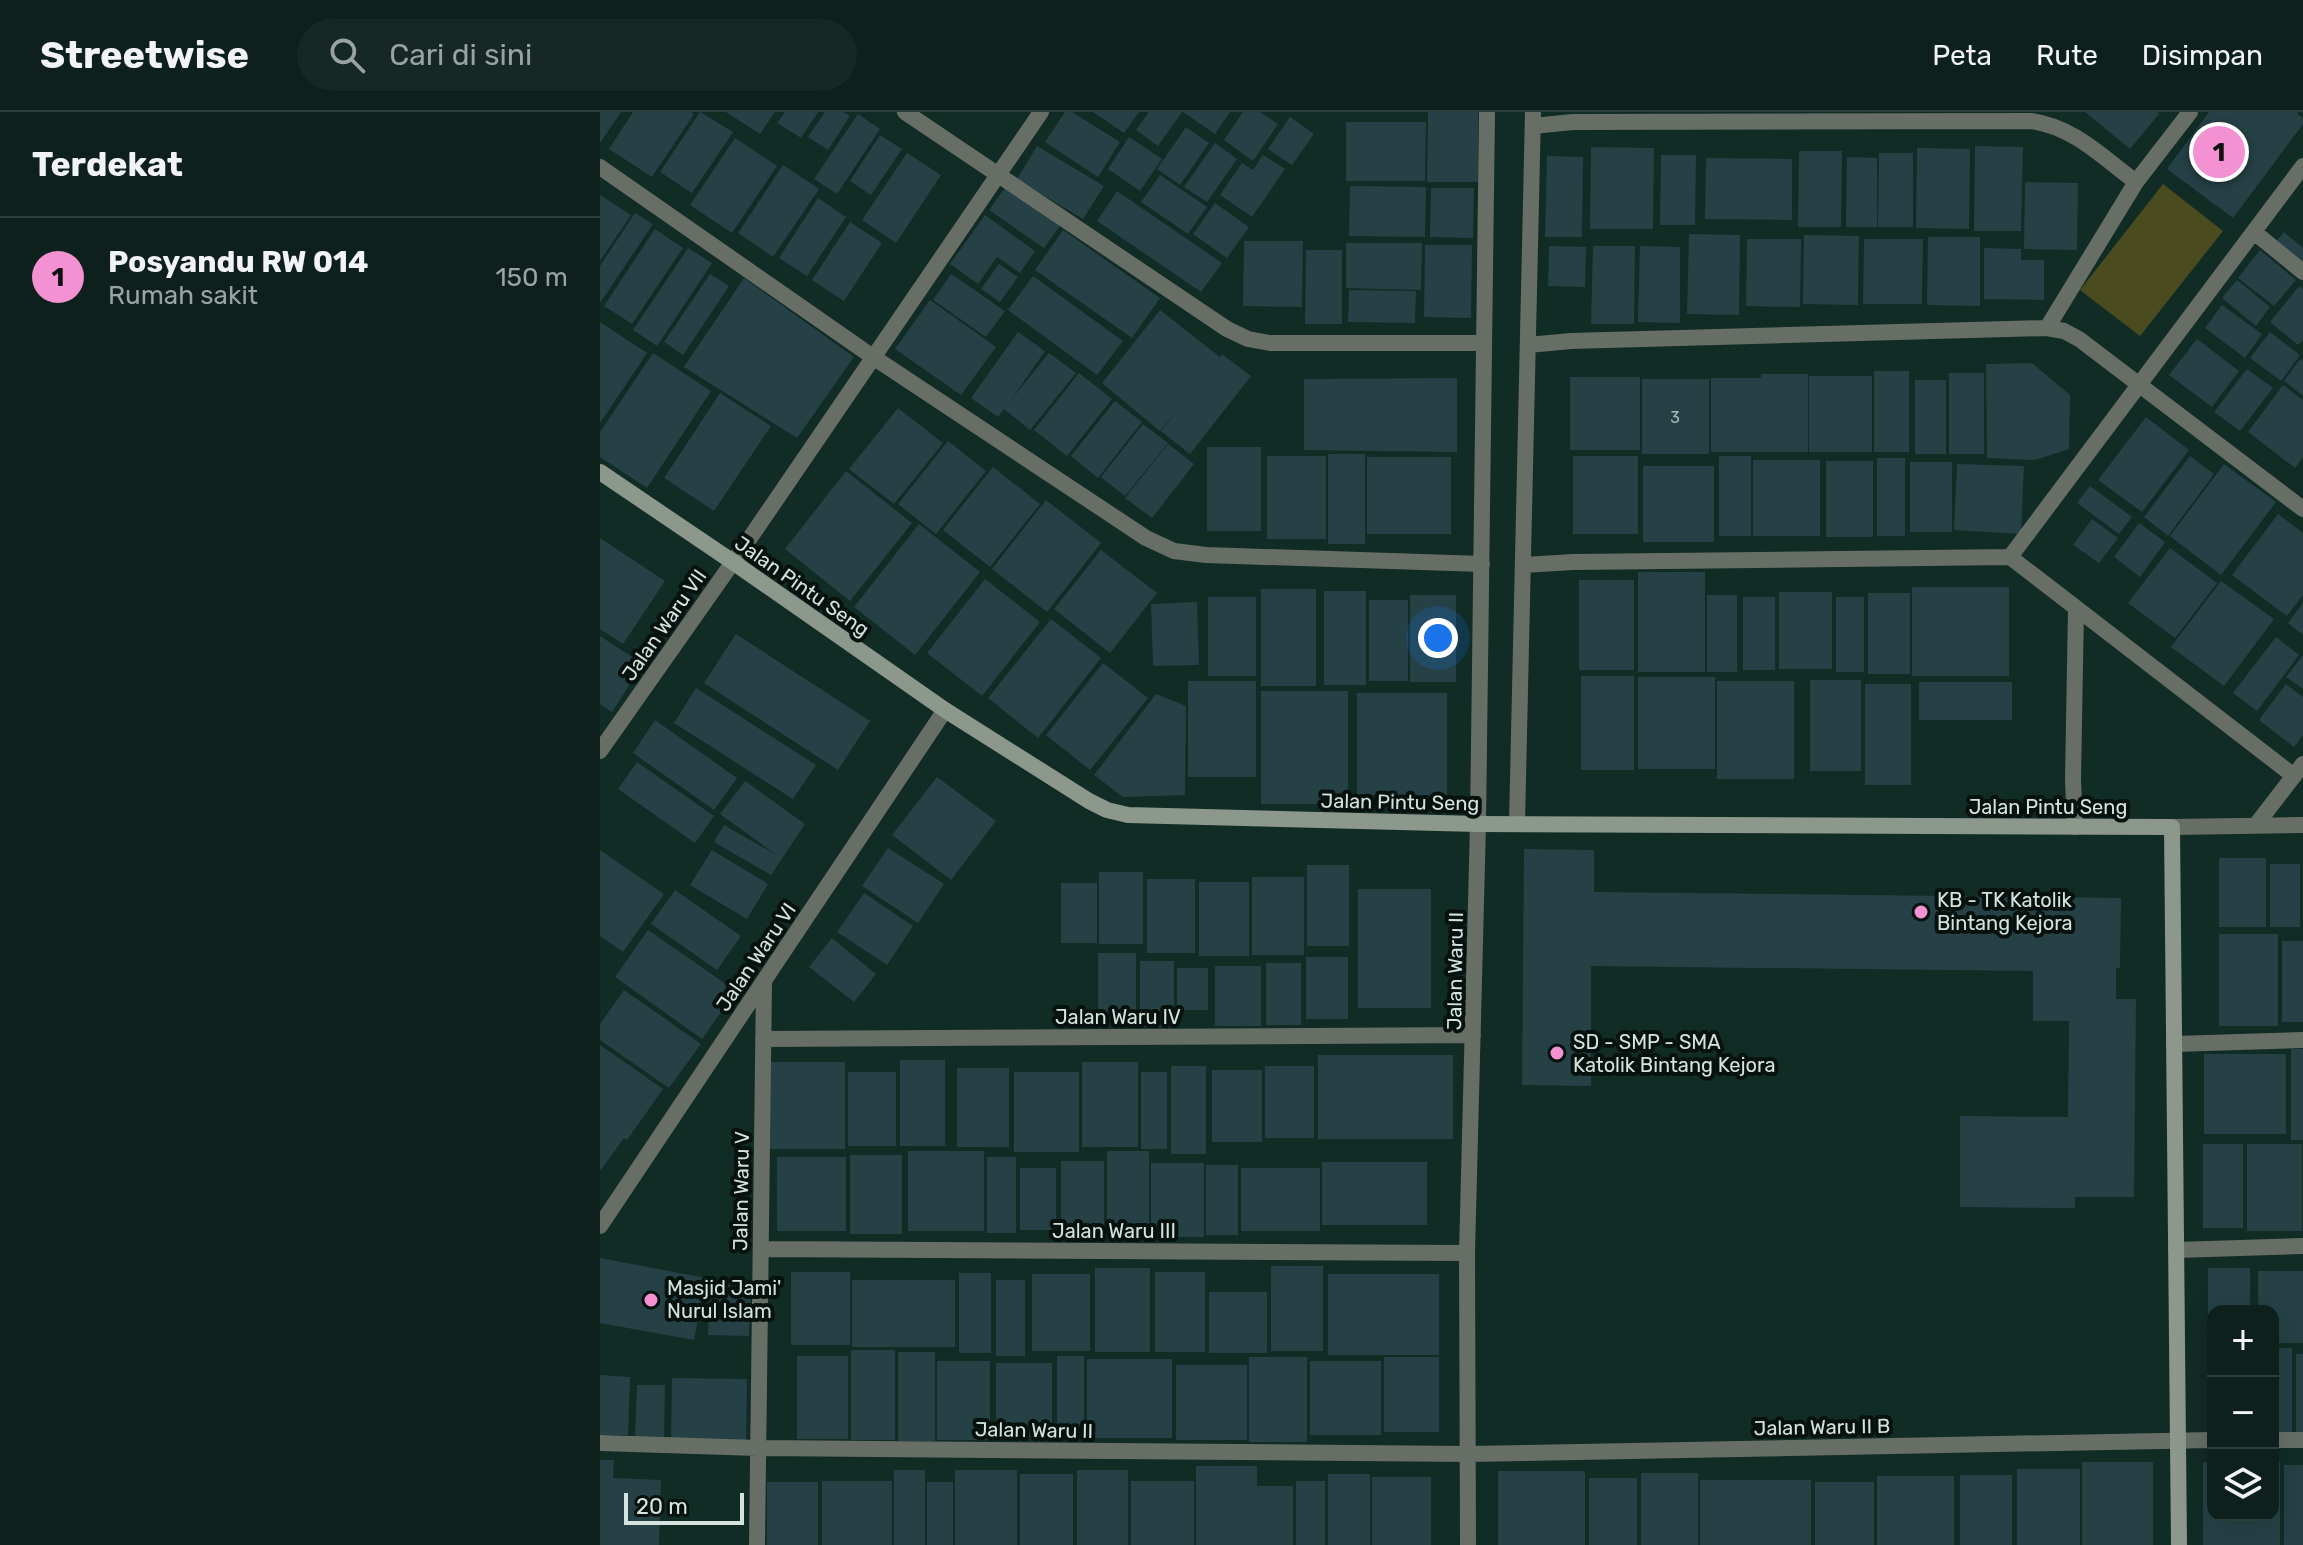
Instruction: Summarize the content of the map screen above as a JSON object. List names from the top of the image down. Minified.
{"streets":{"street":["Jalan Pintu Seng","Jalan Waru VII","Jalan Waru VI","Jalan Waru II","Jalan Waru IV","Jalan Waru V","Jalan Waru III","Jalan Waru II B"]},"crossings":[["Jalan Pintu Seng","Jalan Waru VII"],["Jalan Pintu Seng","Jalan Waru VI"],["Jalan Pintu Seng","Jalan Waru II"],["Jalan Waru VI","Jalan Waru V"],["Jalan Waru II","Jalan Waru IV"],["Jalan Waru II","Jalan Waru V"],["Jalan Waru II","Jalan Waru III"],["Jalan Waru II","Jalan Waru II B"],["Jalan Waru IV","Jalan Waru V"],["Jalan Waru V","Jalan Waru III"]],"places":["KB - TK Katolik Bintang Kejora","SD - SMP - SMA Katolik Bintang Kejora","Masjid Jami' Nurul Islam"],"house_numbers":["3"],"scale_bar":"20 m","page":{"header":"Streetwise","search":"Cari di sini","nav":["Peta","Rute","Disimpan"],"heading":"Terdekat","pins":"1","list":[{"mark":"1","name":"Posyandu RW 014","note":"Rumah sakit","value":"150 m"}],"map_buttons":["+","−"],"scale":"20 m"}}
